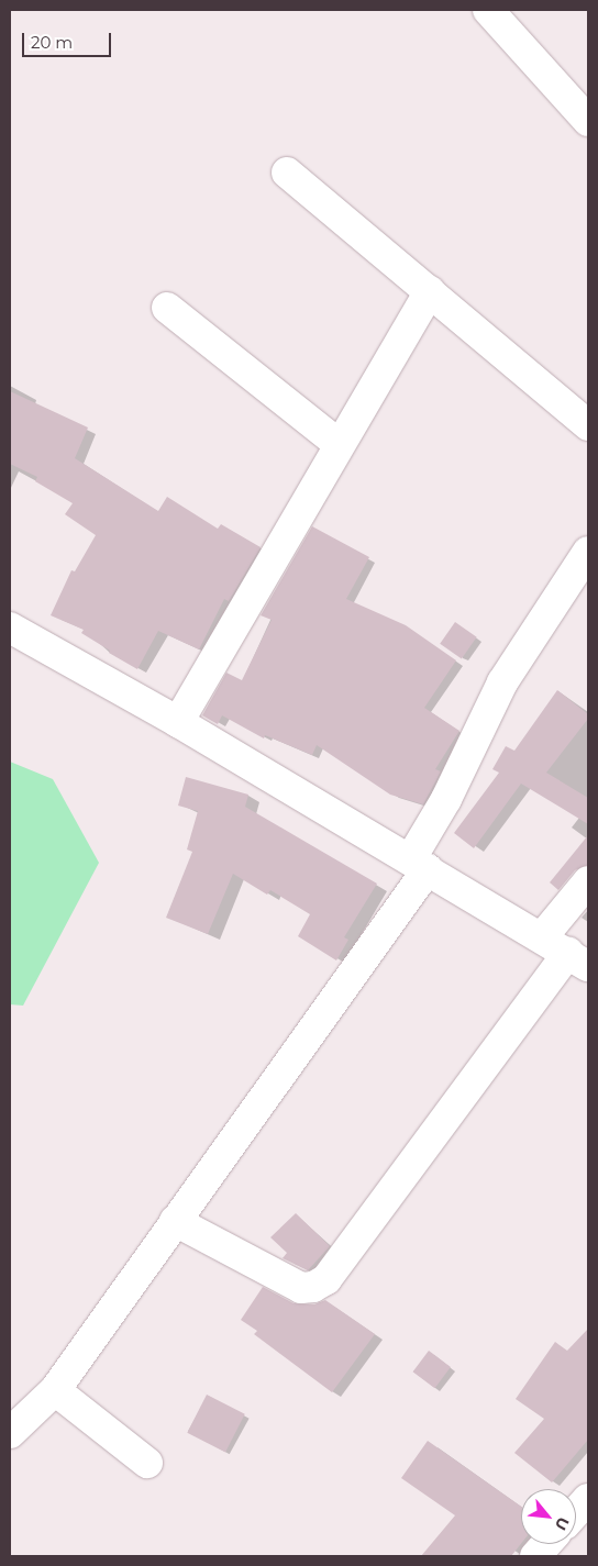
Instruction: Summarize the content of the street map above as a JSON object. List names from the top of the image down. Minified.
{"scale_bar":"20 m","north":"bottom right"}
